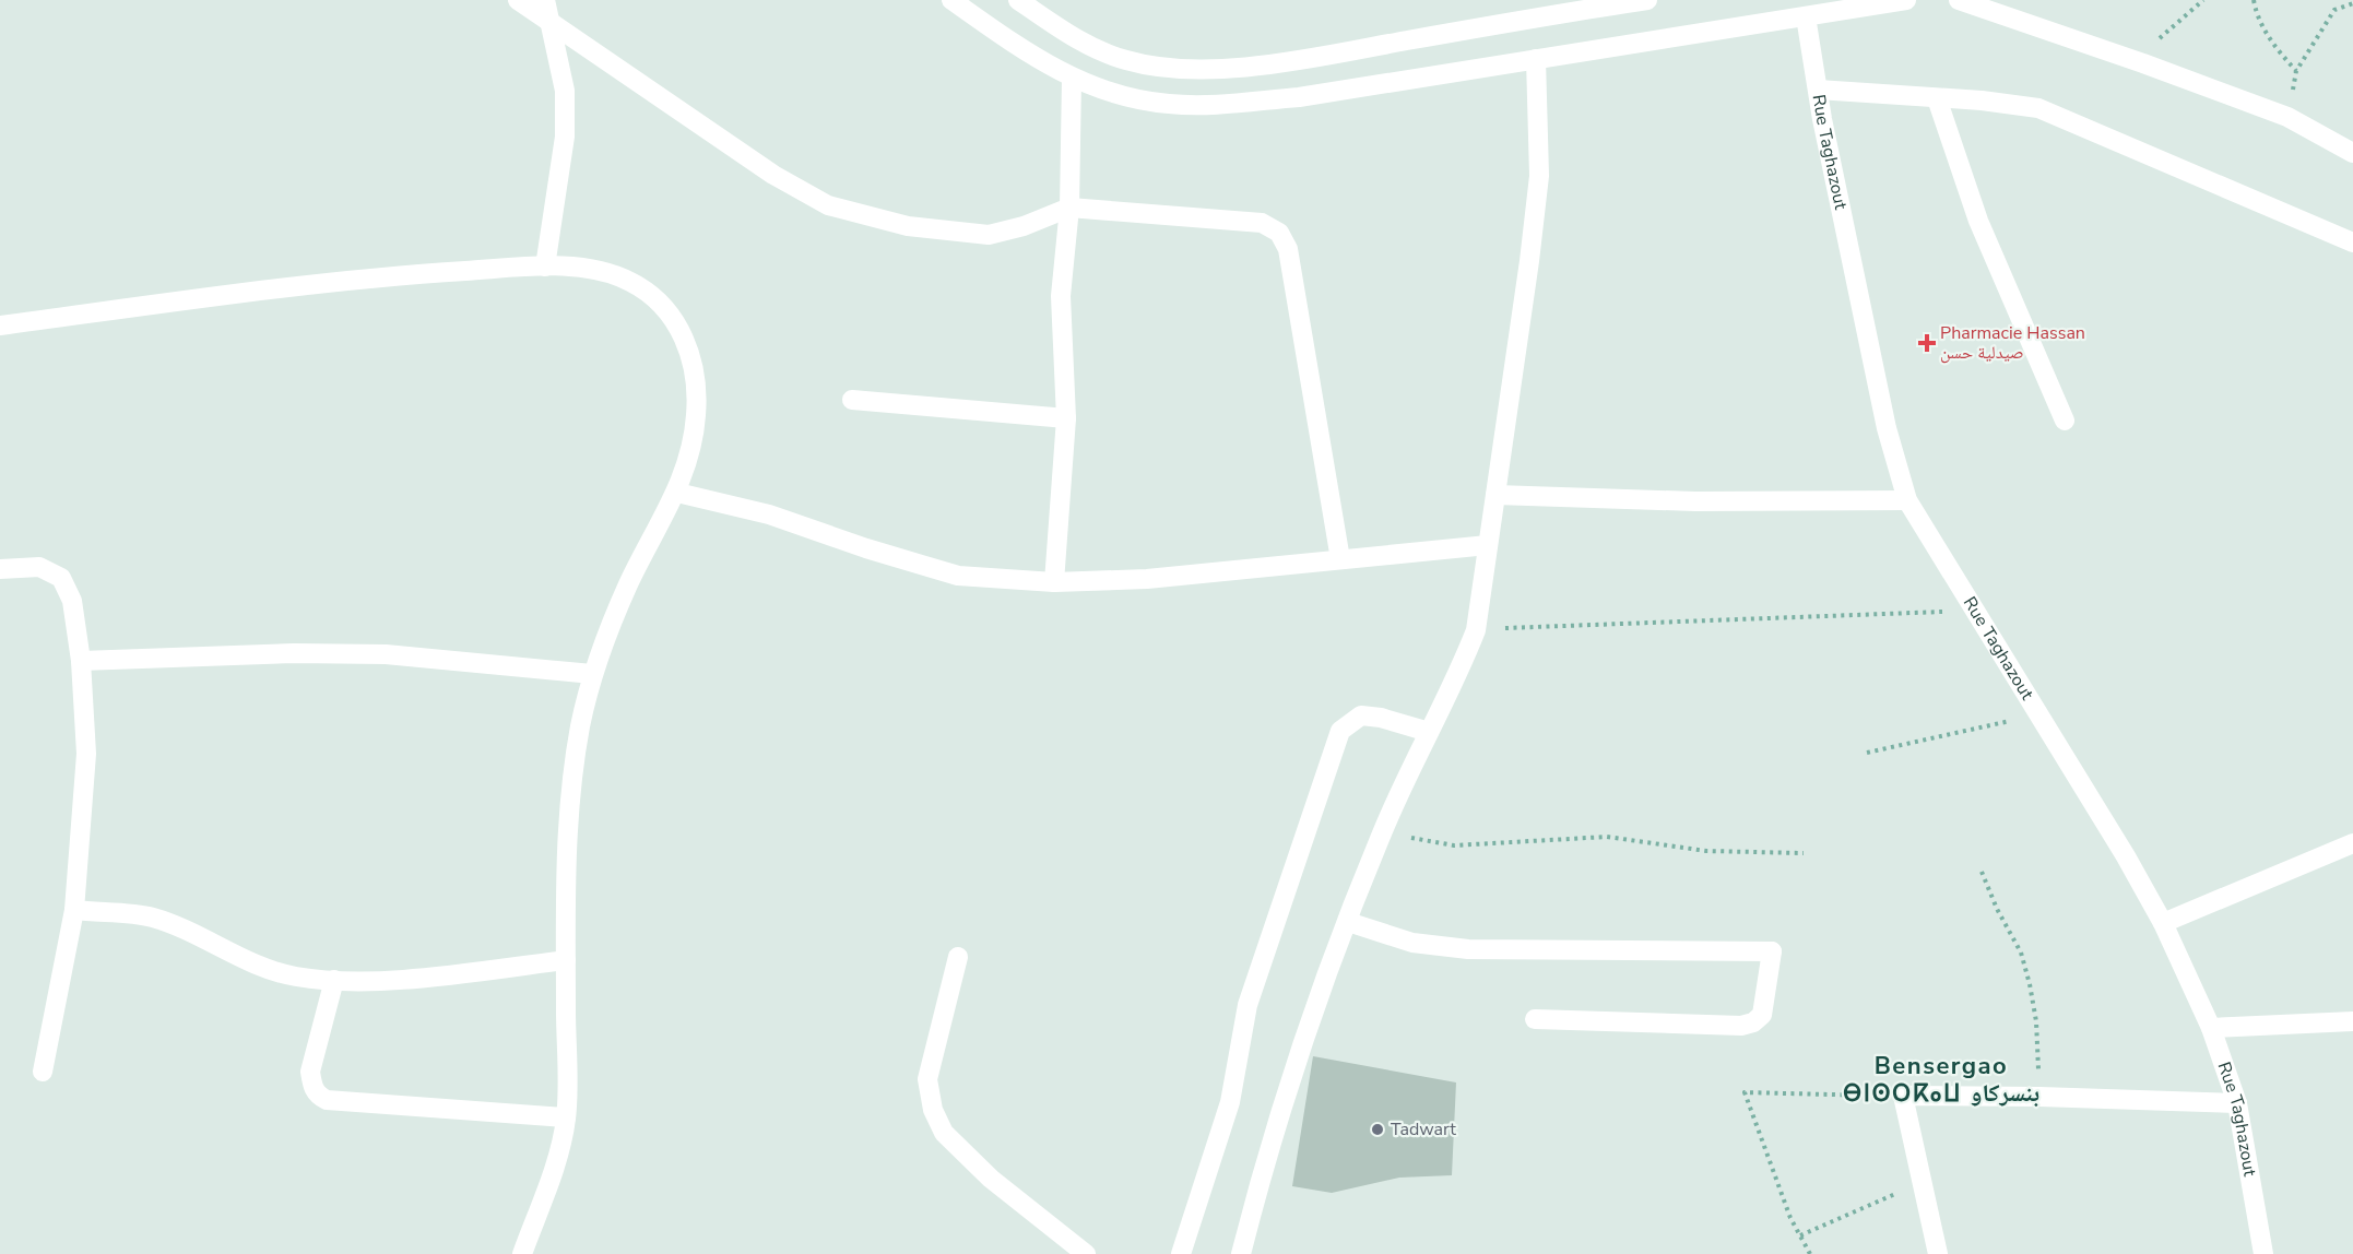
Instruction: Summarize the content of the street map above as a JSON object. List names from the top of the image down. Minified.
{"streets":{"street":["Rue Taghazout"]},"districts":["Bensergao ⴱⵏⵙⵔⴽⴰⵡ بنسركاو"],"places":{"health":["Pharmacie Hassan صيدلية حسن"],"other":["Tadwart"]}}
